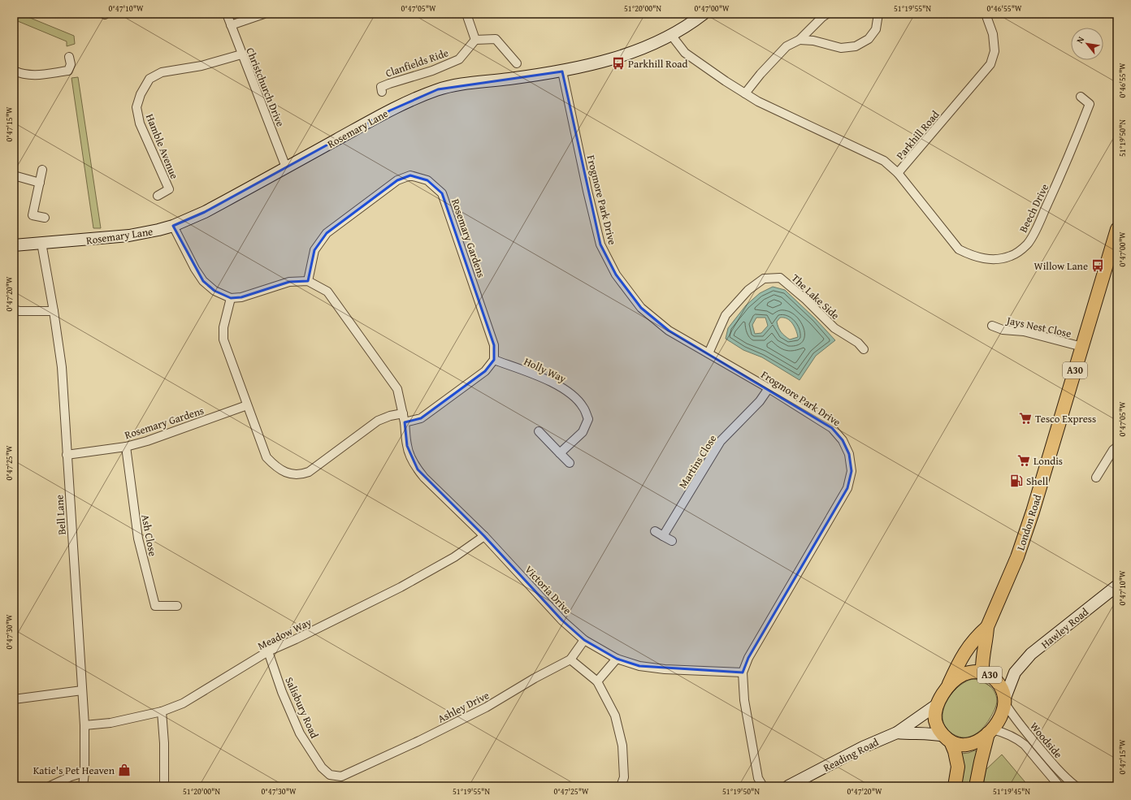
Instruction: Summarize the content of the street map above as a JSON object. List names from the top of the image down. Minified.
{"streets":{"main road":["A30","London Road"],"street":["Clanfields Ride","Christchurch Drive","Rosemary Lane","Parkhill Road","Hamble Avenue","Frogmore Park Drive","Beech Drive","Rosemary Gardens","The Lake Side","Jays Nest Close","Holly Way","Martins Close","Bell Lane","Ash Close","Victoria Drive","Hawley Road","Meadow Way","Ashley Drive","Salisbury Road","Woodside","Reading Road"]},"crossings":[["Christchurch Drive","Rosemary Lane"],["Christchurch Drive","Hamble Avenue"],["Rosemary Lane","Parkhill Road"],["Rosemary Lane","Frogmore Park Drive"],["Rosemary Lane","Bell Lane"],["Parkhill Road","Beech Drive"],["Frogmore Park Drive","The Lake Side"],["Frogmore Park Drive","Martins Close"],["Frogmore Park Drive","Victoria Drive"],["Rosemary Gardens","Holly Way"],["Rosemary Gardens","Bell Lane"],["Rosemary Gardens","Ash Close"],["Jays Nest Close","London Road"],["A30","London Road"],["A30","Hawley Road"],["A30","Woodside"],["A30","Reading Road"],["Bell Lane","Meadow Way"],["London Road","Hawley Road"],["London Road","Woodside"],["London Road","Reading Road"],["Victoria Drive","Meadow Way"],["Victoria Drive","Ashley Drive"],["Hawley Road","Woodside"],["Hawley Road","Reading Road"],["Meadow Way","Salisbury Road"],["Ashley Drive","Salisbury Road"],["Woodside","Reading Road"]],"places":{"bus stop":["Parkhill Road","Willow Lane"],"supermarket":["Tesco Express","Londis"],"fuel station":["Shell"],"shop":["Katie's Pet Heaven"]},"north":"top left","coordinates":["0°47'10\"W","0°47'05\"W","51°20'00\"N","0°47'00\"W","51°19'55\"N","0°46'55\"W","0°47'15\"W","51°19'50\"N","0°47'20\"W","0°47'25\"W","0°47'30\"W","51°19'45\"N"]}
